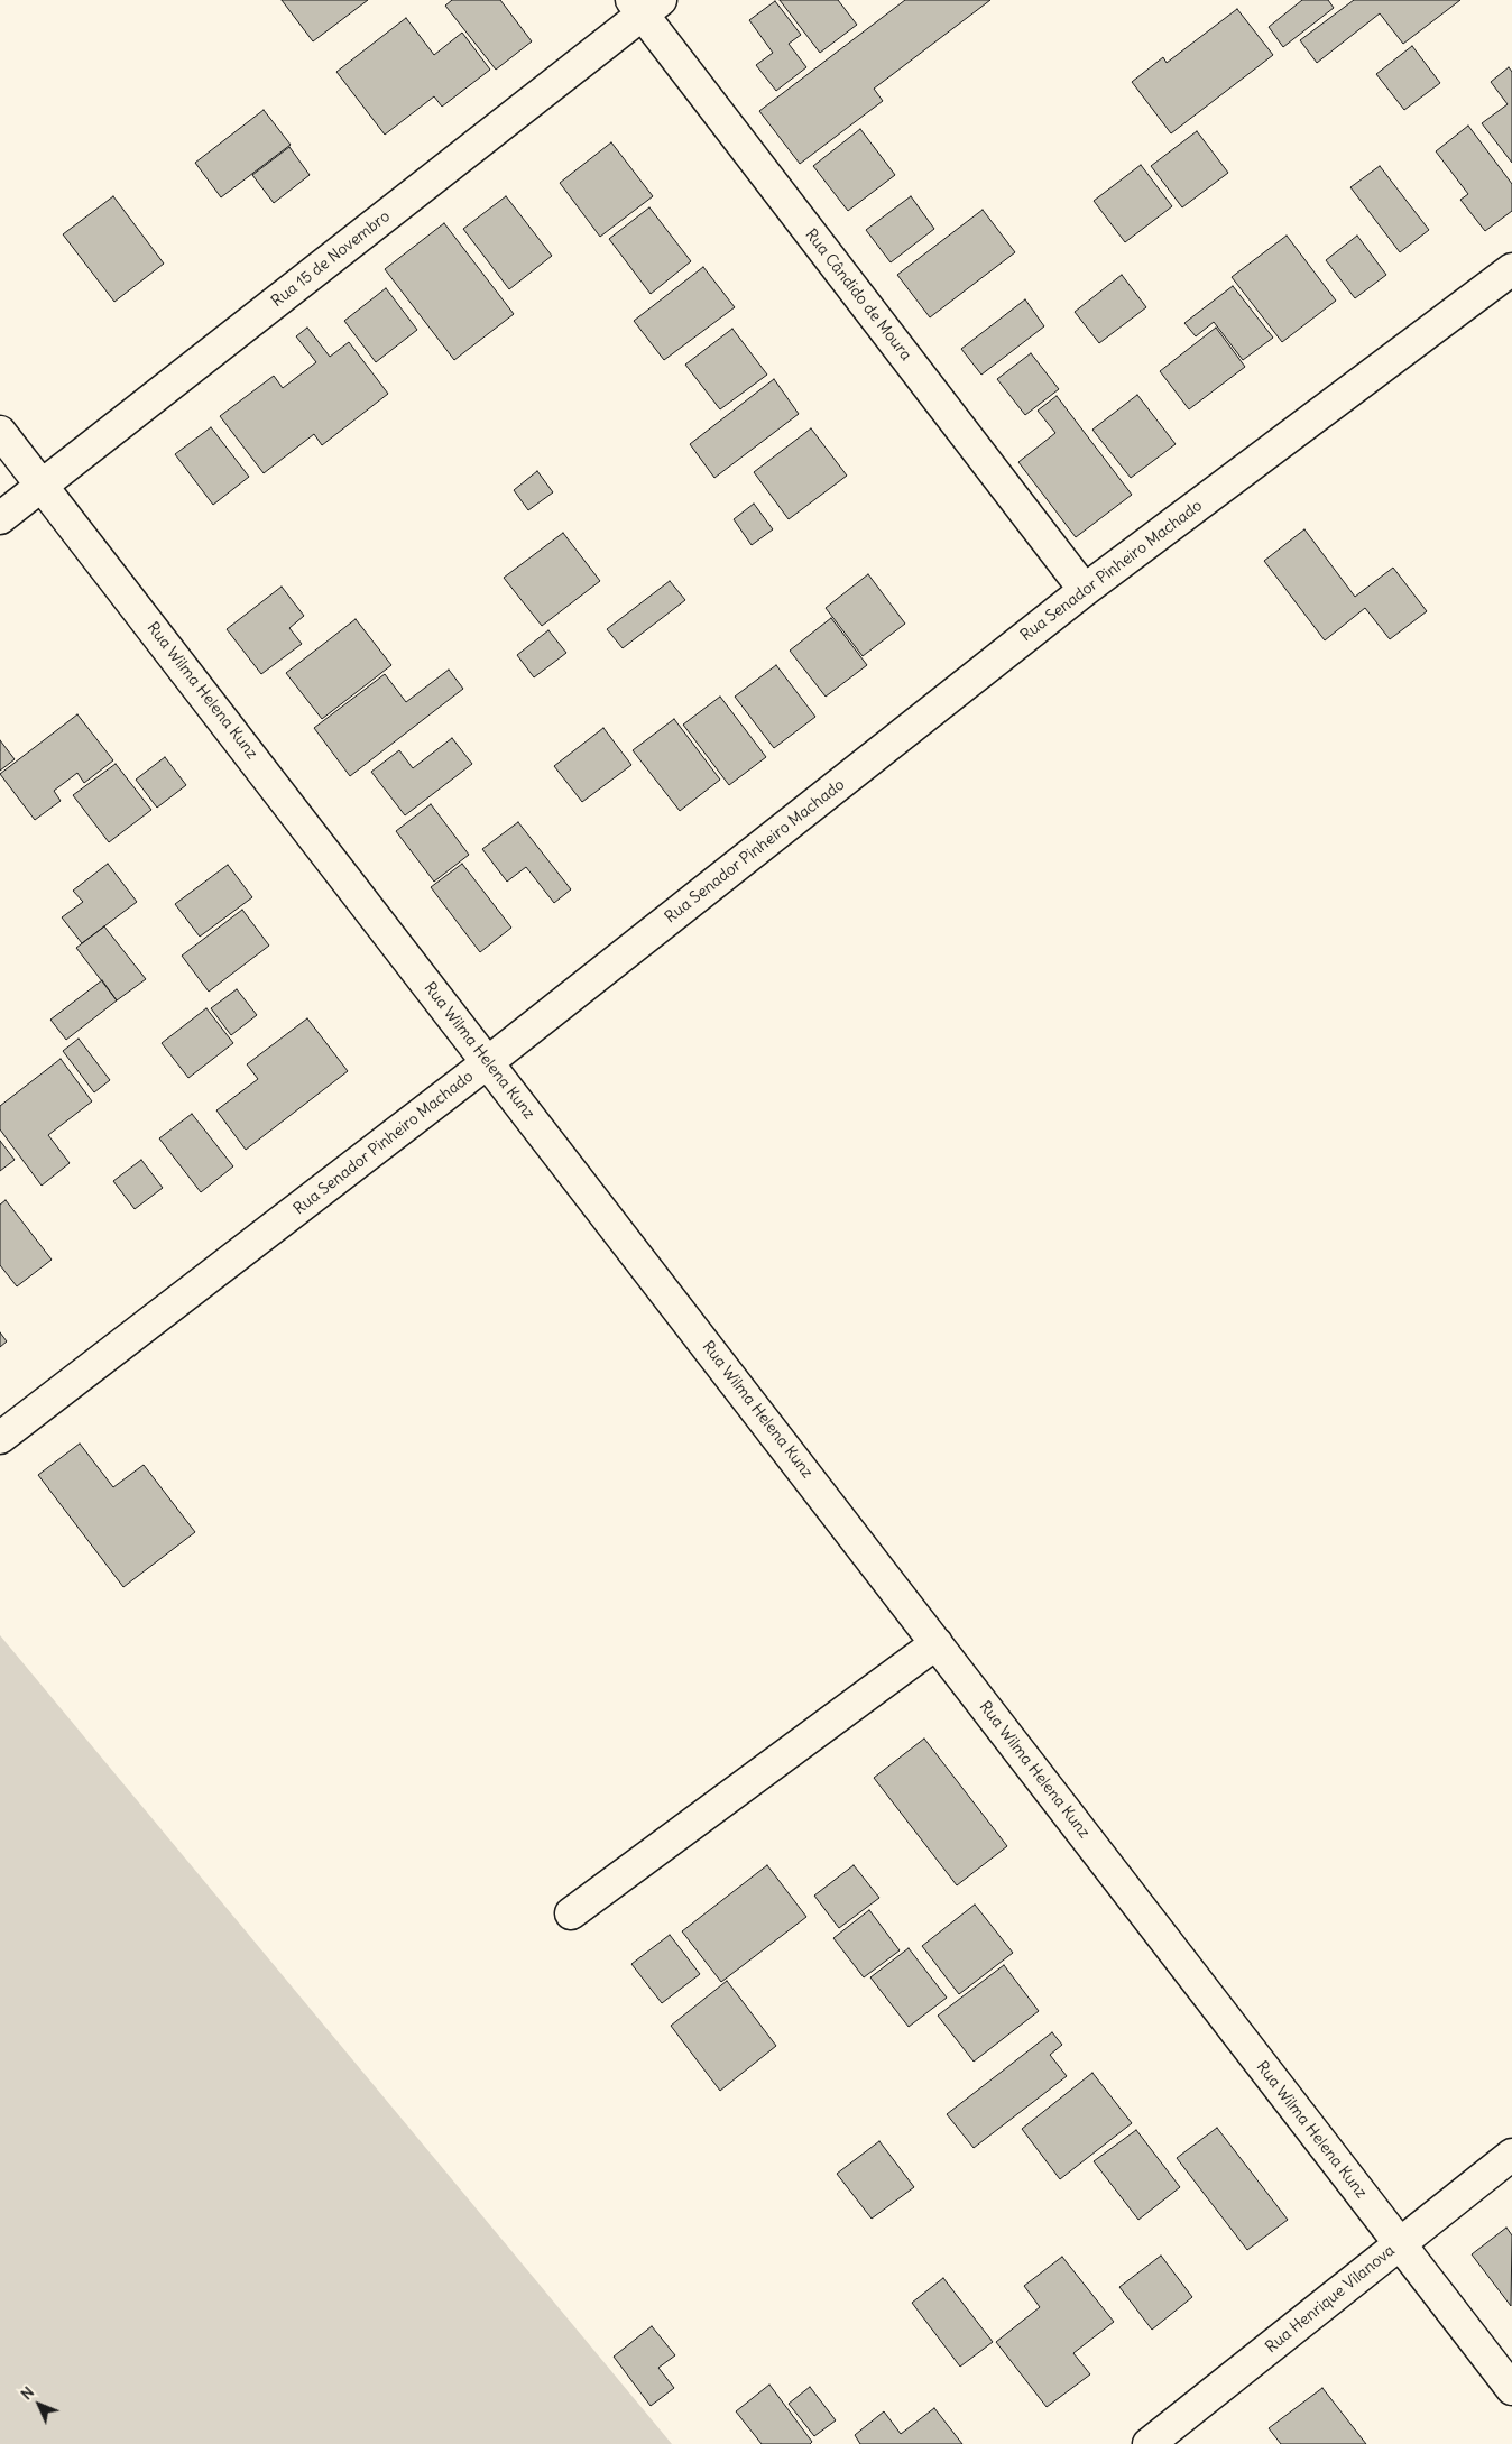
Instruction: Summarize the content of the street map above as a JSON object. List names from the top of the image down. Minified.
{"streets":{"street":["Rua 15 de Novembro","Rua Cândido de Moura","Rua Senador Pinheiro Machado","Rua Wilma Helena Kunz","Rua Henrique Vilanova"]},"crossings":[["Rua 15 de Novembro","Rua Cândido de Moura"],["Rua 15 de Novembro","Rua Wilma Helena Kunz"],["Rua Cândido de Moura","Rua Senador Pinheiro Machado"],["Rua Senador Pinheiro Machado","Rua Wilma Helena Kunz"],["Rua Wilma Helena Kunz","Rua Henrique Vilanova"]],"north":"top left"}
